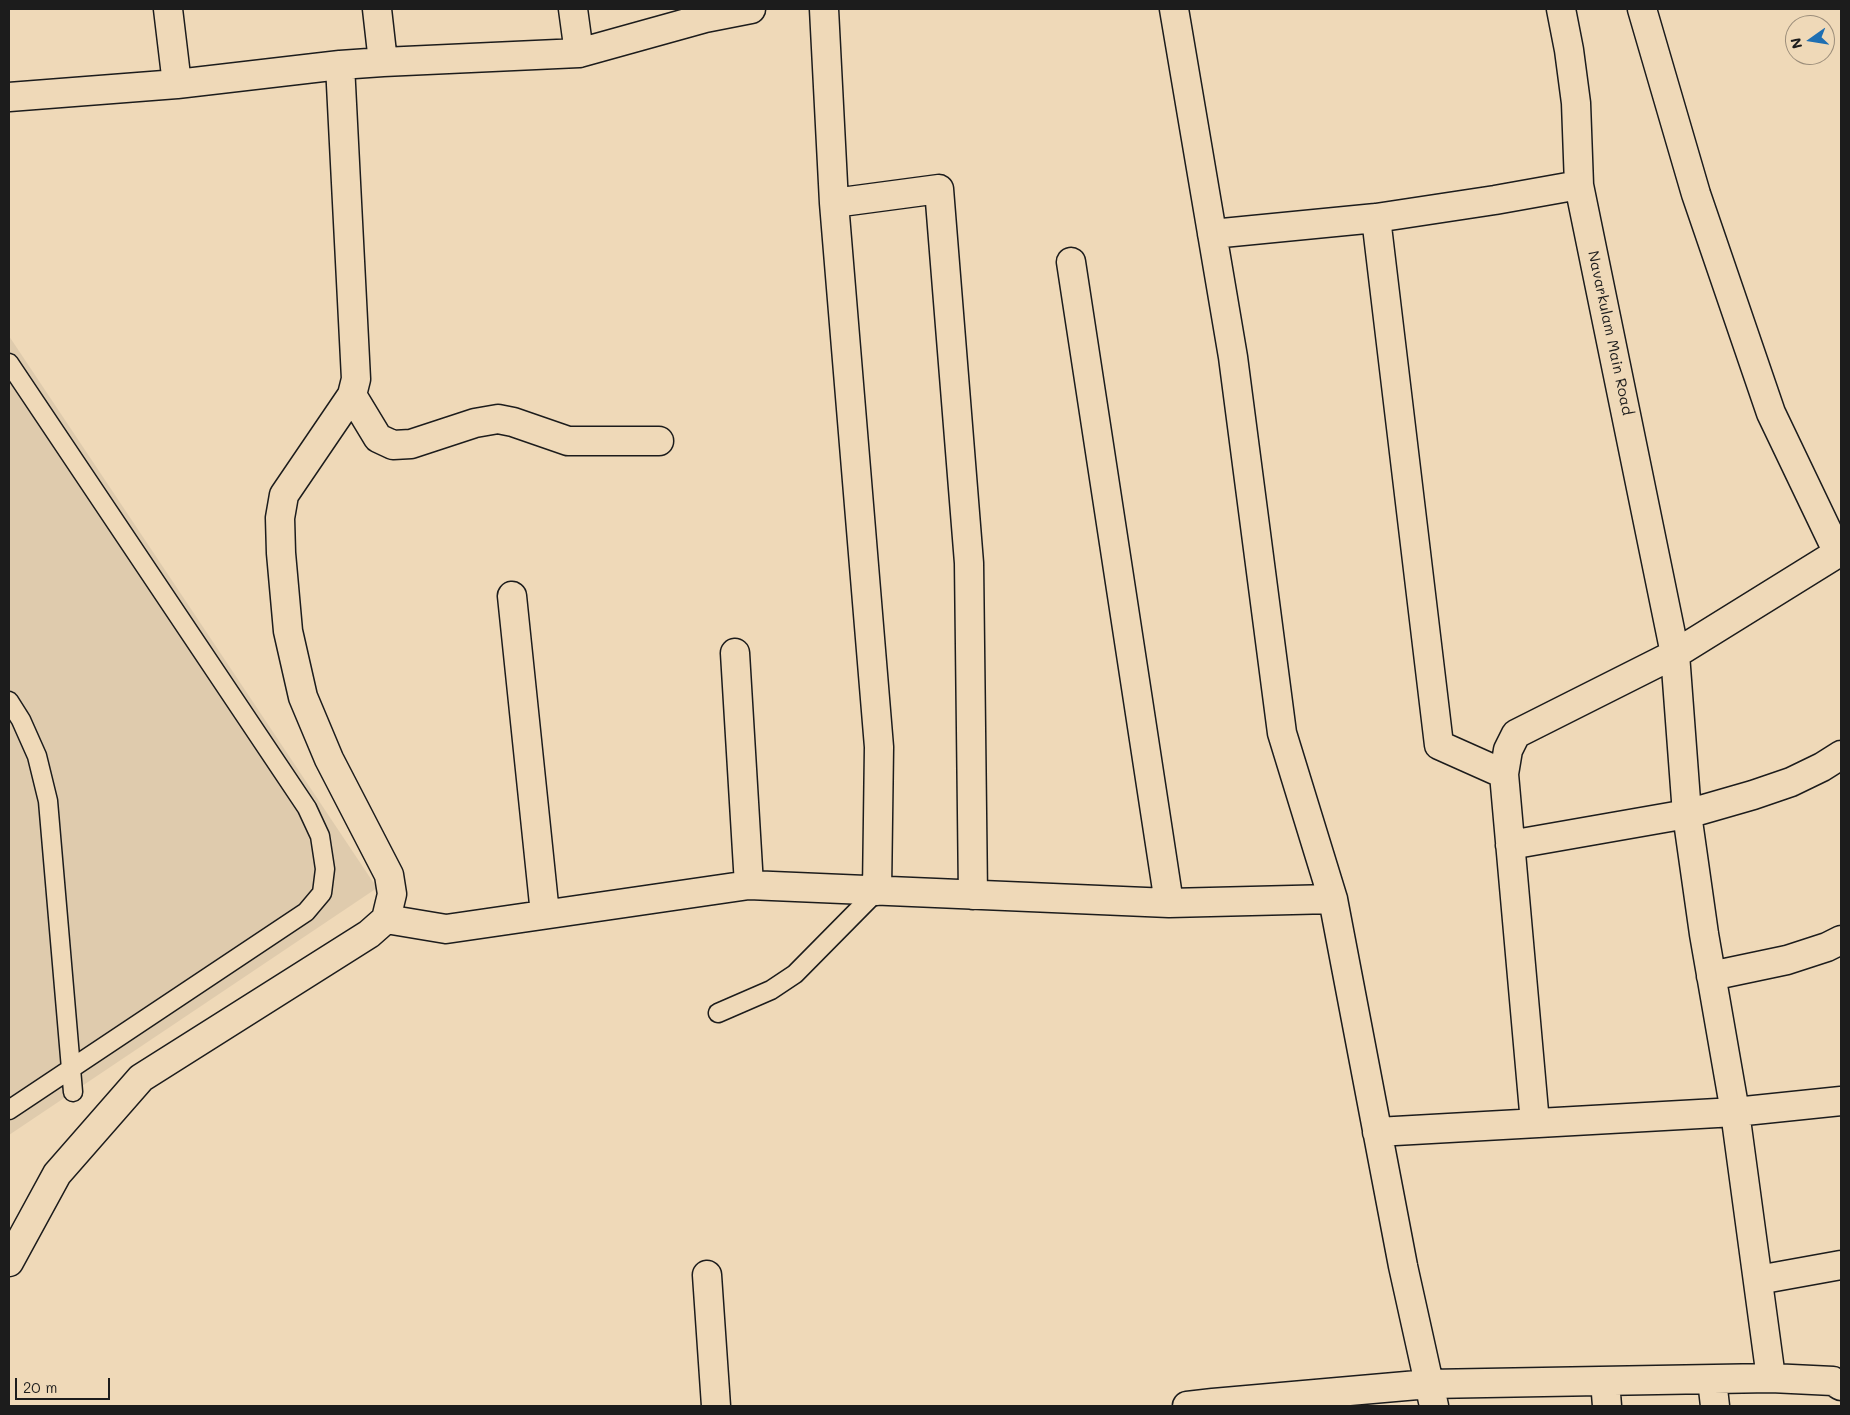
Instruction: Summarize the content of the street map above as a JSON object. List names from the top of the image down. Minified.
{"streets":{"street":["Navarkulam Main Road"]},"scale_bar":"20 m","north":"left"}
